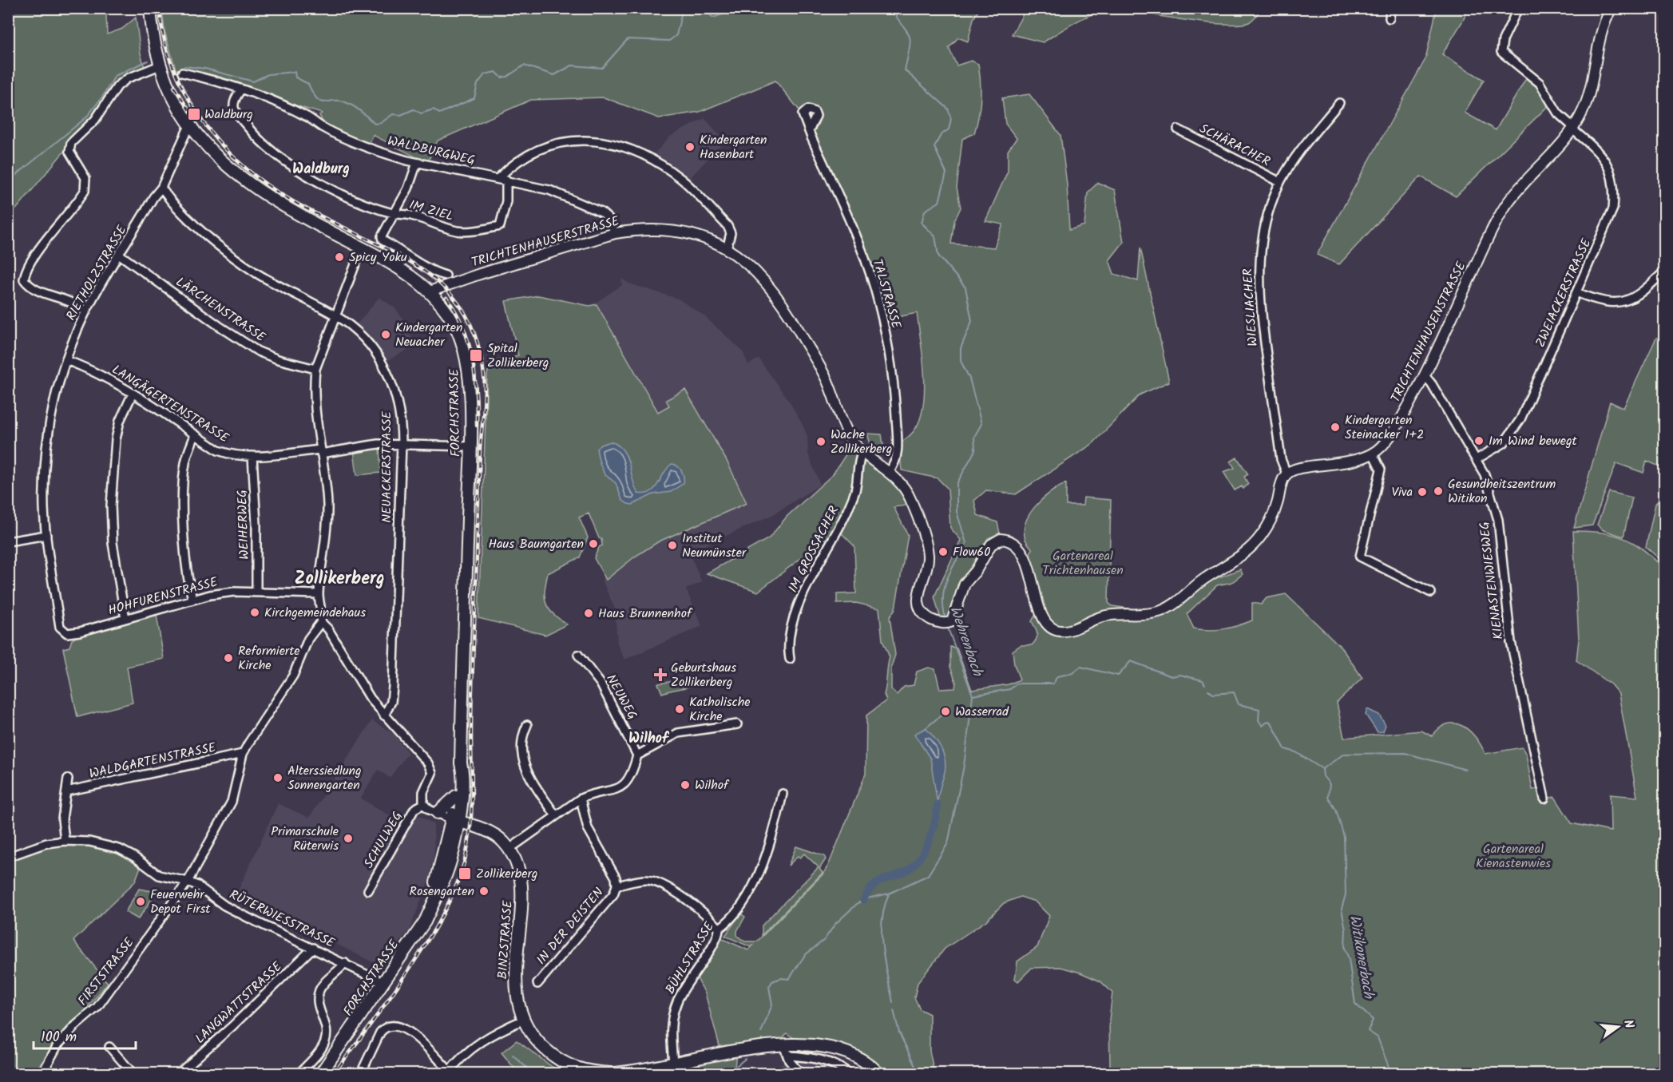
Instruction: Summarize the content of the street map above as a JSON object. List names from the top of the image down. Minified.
{"streets":{"main road":["FORCHSTRASSE","BINZSTRASSE"],"street":["SCHÄRACHER","WALDBURGWEG","IM ZIEL","TRICHTENHAUSERSTRASSE","RIETHOLZSTRASSE","ZWEIACKERSTRASSE","TALSTRASSE","WIESLIACHER","LÄRCHENSTRASSE","TRICHTENHAUSENSTRASSE","LANGÄGERTENSTRASSE","NEUACKERSTRASSE","WEIHERWEG","IM GROSSACHER","KIENASTENWIESWEG","HOHFURENSTRASSE","NEUWEG","WALDGARTENSTRASSE","SCHULWEG","RÜTERWIESSTRASSE","IN DER DEISTEN","BÜHLSTRASSE","FIRSTSTRASSE","LANGWATTSTRASSE"]},"crossings":[["SCHÄRACHER","WIESLIACHER"],["WALDBURGWEG","IM ZIEL"],["WALDBURGWEG","TRICHTENHAUSERSTRASSE"],["TRICHTENHAUSERSTRASSE","TALSTRASSE"],["TRICHTENHAUSERSTRASSE","WIESLIACHER"],["TRICHTENHAUSERSTRASSE","TRICHTENHAUSENSTRASSE"],["TRICHTENHAUSERSTRASSE","FORCHSTRASSE"],["TRICHTENHAUSERSTRASSE","IM GROSSACHER"],["RIETHOLZSTRASSE","LÄRCHENSTRASSE"],["RIETHOLZSTRASSE","LANGÄGERTENSTRASSE"],["RIETHOLZSTRASSE","FORCHSTRASSE"],["RIETHOLZSTRASSE","NEUACKERSTRASSE"],["RIETHOLZSTRASSE","HOHFURENSTRASSE"],["ZWEIACKERSTRASSE","TRICHTENHAUSENSTRASSE"],["ZWEIACKERSTRASSE","KIENASTENWIESWEG"],["WIESLIACHER","TRICHTENHAUSENSTRASSE"],["TRICHTENHAUSENSTRASSE","KIENASTENWIESWEG"],["LANGÄGERTENSTRASSE","FORCHSTRASSE"],["LANGÄGERTENSTRASSE","NEUACKERSTRASSE"],["LANGÄGERTENSTRASSE","WEIHERWEG"],["FORCHSTRASSE","RÜTERWIESSTRASSE"],["FORCHSTRASSE","BINZSTRASSE"],["WEIHERWEG","HOHFURENSTRASSE"],["WALDGARTENSTRASSE","FIRSTSTRASSE"],["RÜTERWIESSTRASSE","FIRSTSTRASSE"],["RÜTERWIESSTRASSE","LANGWATTSTRASSE"],["IN DER DEISTEN","BÜHLSTRASSE"],["BINZSTRASSE","BÜHLSTRASSE"]],"districts":["Waldburg","Zollikerberg","Wilhof"],"water":["Wehrenbach","Witikonerbach"],"parks":["Gartenareal Trichtenhausen","Gartenareal Kienastenwies"],"places":{"transit":["Waldburg","Spital Zollikerberg","Zollikerberg"],"other":["Kindergarten Hasenbart","Spicy Yoku","Kindergarten Neuacher","Kindergarten Steinacker 1+2","Im Wind bewegt","Wache Zollikerberg","Gesundheitszentrum Witikon","Viva","Haus Baumgarten","Institut Neumünster","Flow60","Kirchgemeindehaus","Haus Brunnenhof","Reformierte Kirche","Katholische Kirche","Wasserrad","Alterssiedlung Sonnengarten","Wilhof","Primarschule Rüterwis","Rosengarten","Feuerwehr Depot First"],"health":["Geburtshaus Zollikerberg"]},"scale_bar":"100 m","north":"right"}
